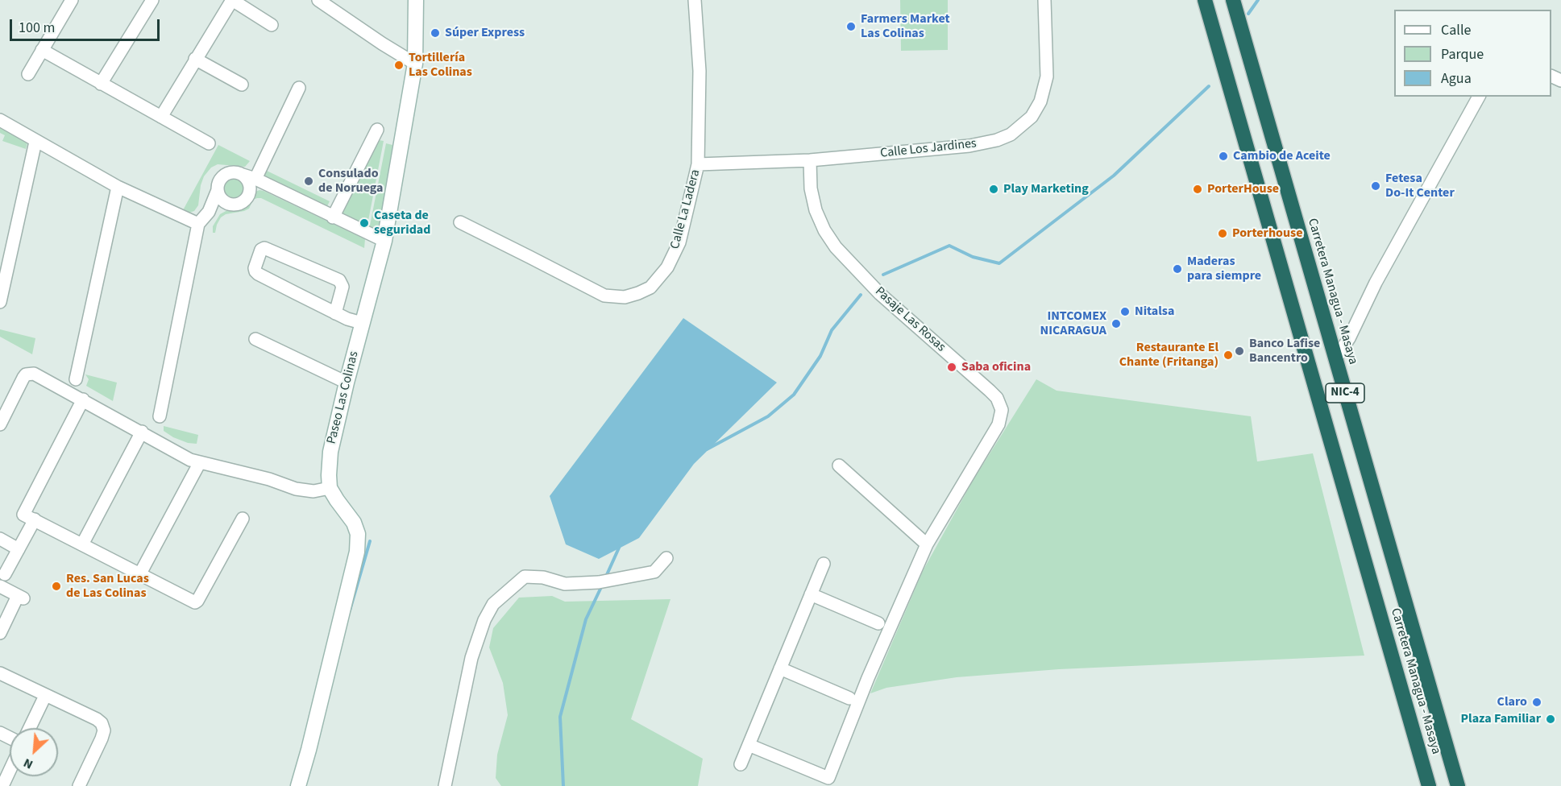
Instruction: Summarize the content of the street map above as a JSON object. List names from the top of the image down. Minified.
{"streets":{"highway":["Carretera Managua - Masaya","NIC-4"],"street":["Calle Los Jardines","Calle La Ladera","Pasaje Las Rosas","Paseo Las Colinas"]},"crossings":[["Calle Los Jardines","Calle La Ladera"],["Calle Los Jardines","Pasaje Las Rosas"]],"places":["Farmers Market Las Colinas","Súper Express","Tortillería Las Colinas","Cambio de Aceite","Consulado de Noruega","Fetesa Do-It Center","Play Marketing","PorterHouse","Caseta de seguridad","Porterhouse","Maderas para siempre","Nitalsa","INTCOMEX NICARAGUA","Banco Lafise Bancentro","Restaurante El Chante (Fritanga)","Saba oficina","Res. San Lucas de Las Colinas","Claro","Plaza Familiar"],"legend":["Calle","Parque","Agua"],"scale_bar":"100 m","north":"bottom left"}
